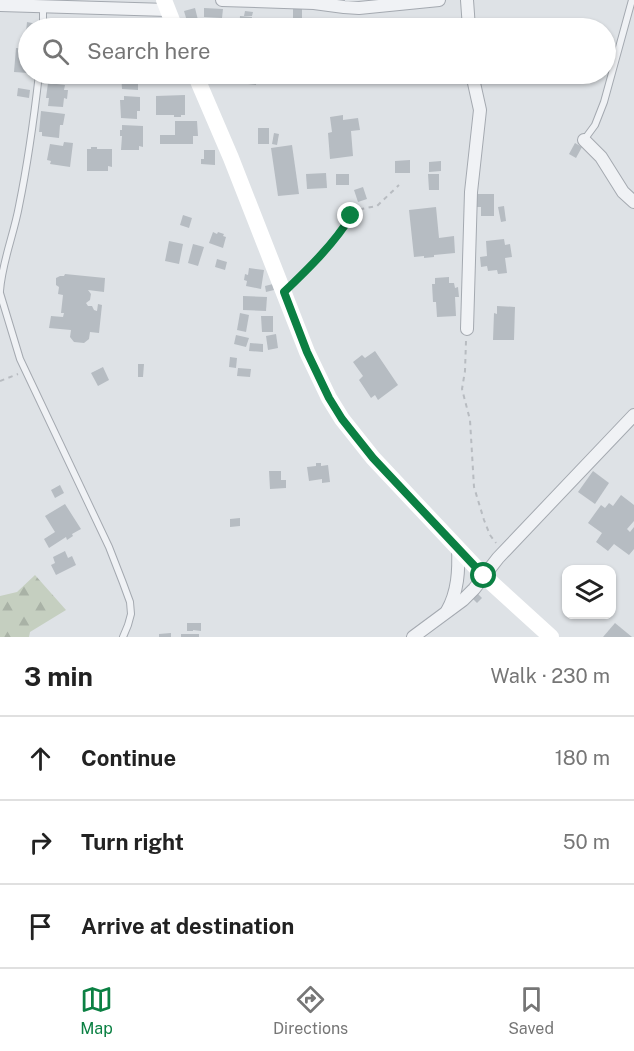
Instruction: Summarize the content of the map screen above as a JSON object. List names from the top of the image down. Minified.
{"page":{"search":"Search here","heading":["3 min","Walk · 230 m"],"list":[["Continue","180 m"],["Turn right","50 m"],"Arrive at destination"],"nav":["Map","Directions","Saved"]}}
